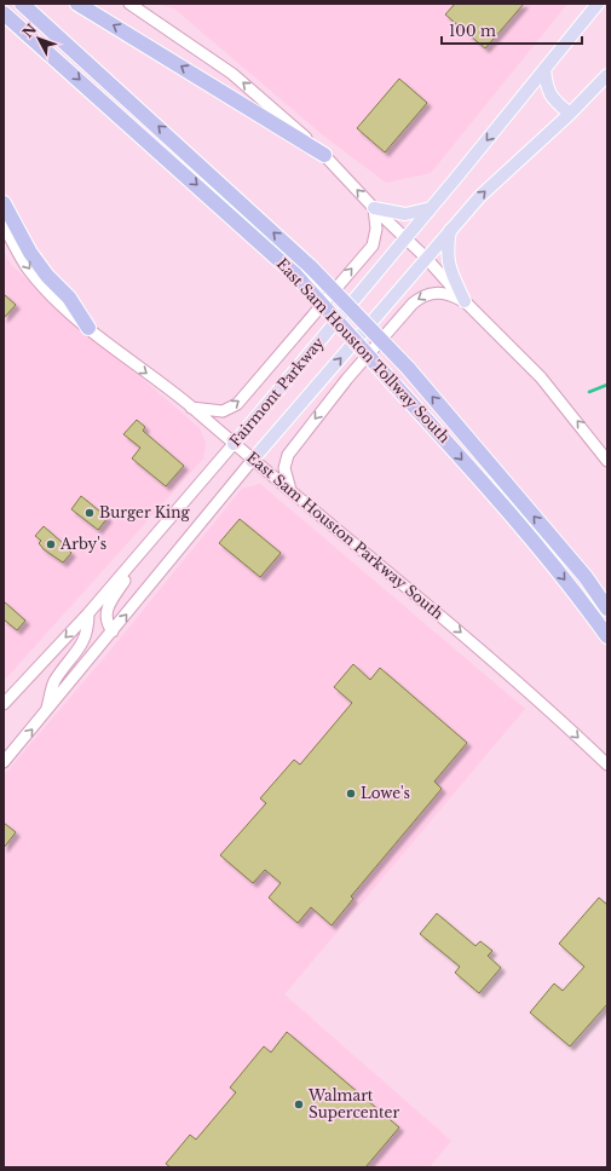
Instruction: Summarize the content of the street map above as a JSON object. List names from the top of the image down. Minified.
{"streets":{"highway":["East Sam Houston Tollway South"],"main road":["Fairmont Parkway","East Sam Houston Parkway South"]},"crossings":[["Fairmont Parkway","East Sam Houston Parkway South"]],"one_way":["East Sam Houston Parkway South"],"places":["Burger King","Arby's","Lowe's","Walmart Supercenter"],"scale_bar":"100 m","north":"top left"}
